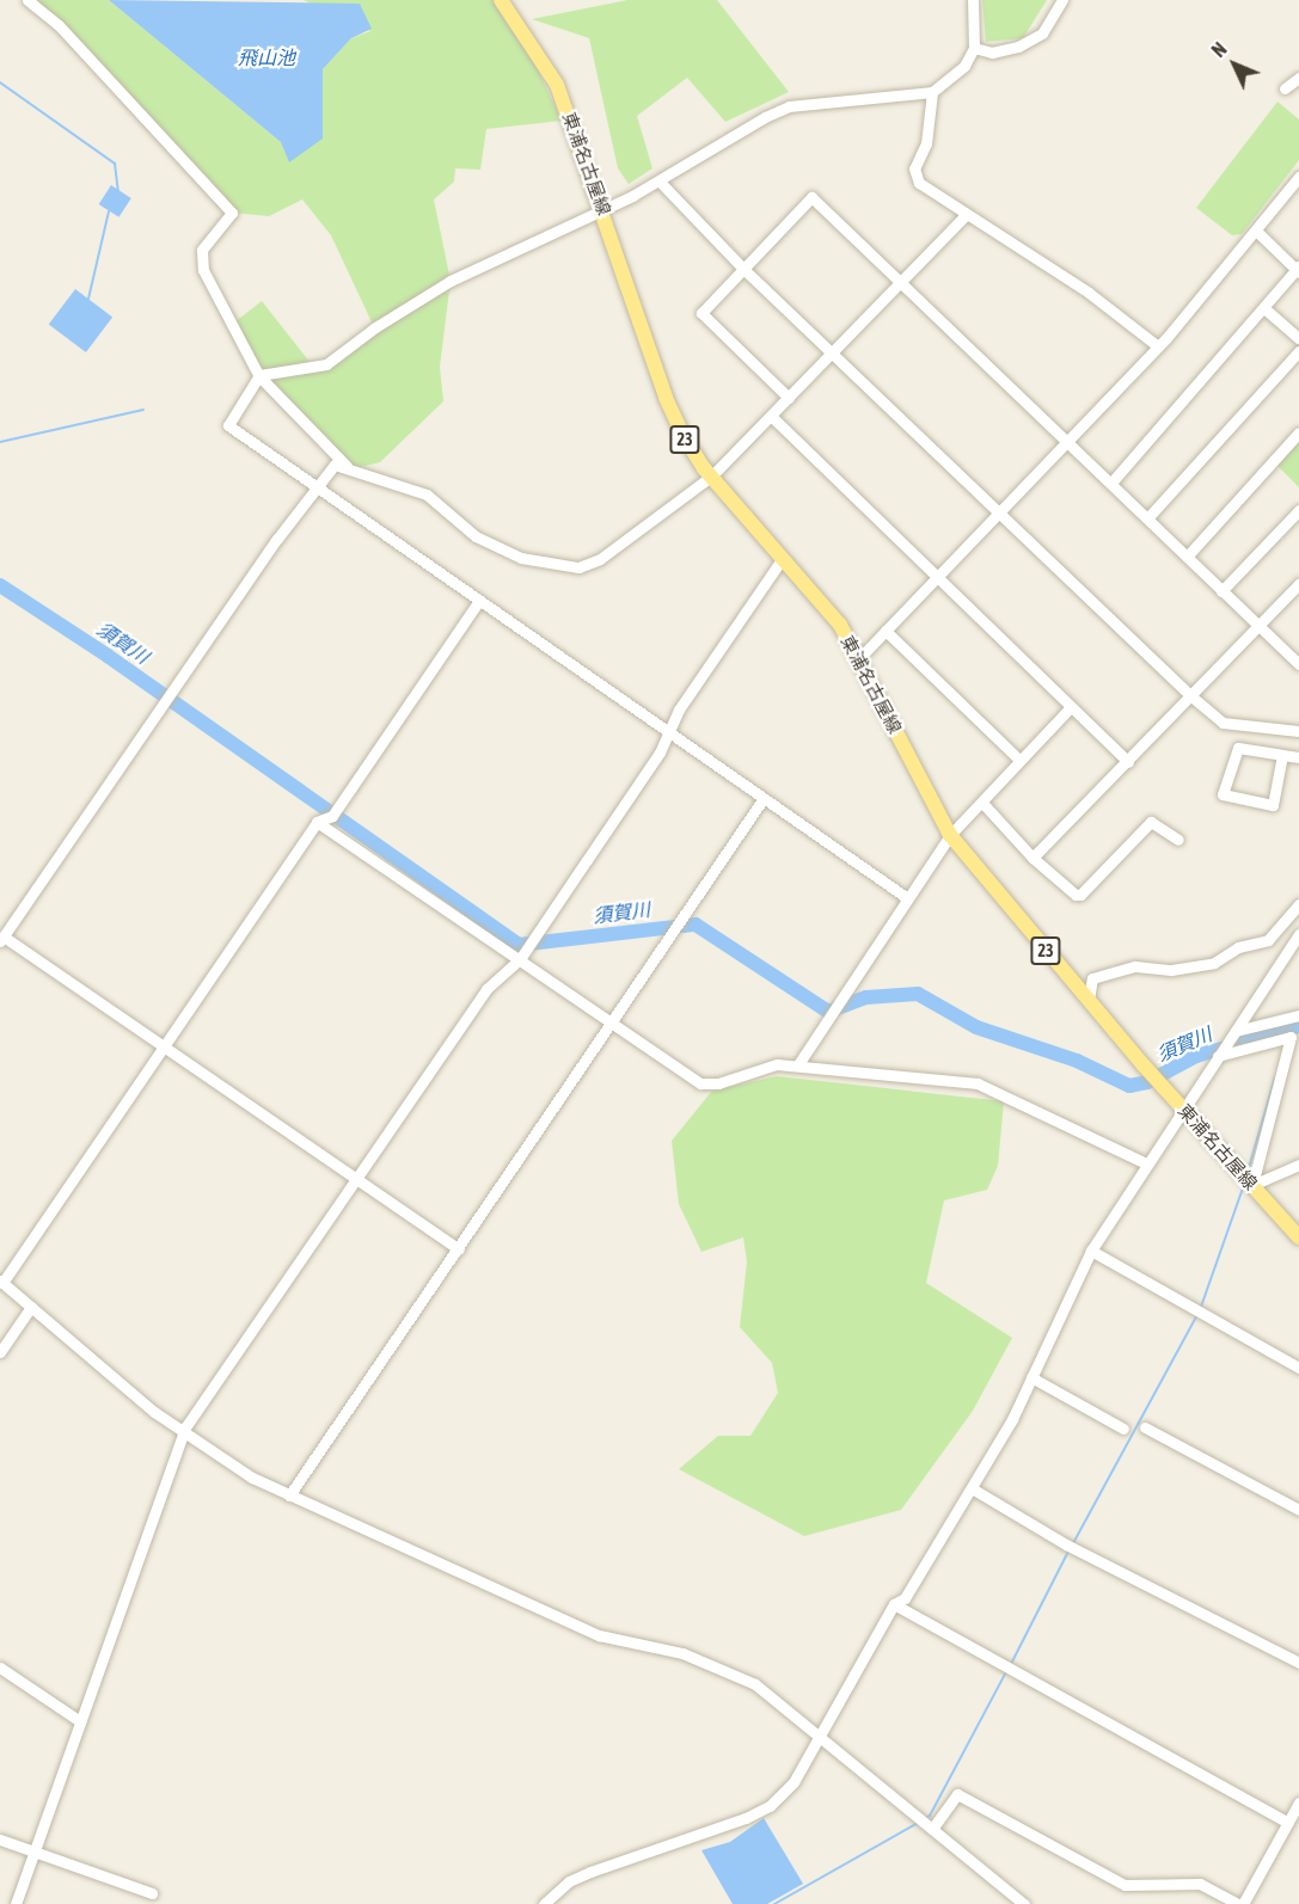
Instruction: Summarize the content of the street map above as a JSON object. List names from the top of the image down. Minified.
{"streets":{"main road":["東浦名古屋線","23"]},"water":["飛山池","須賀川"],"north":"top left"}
